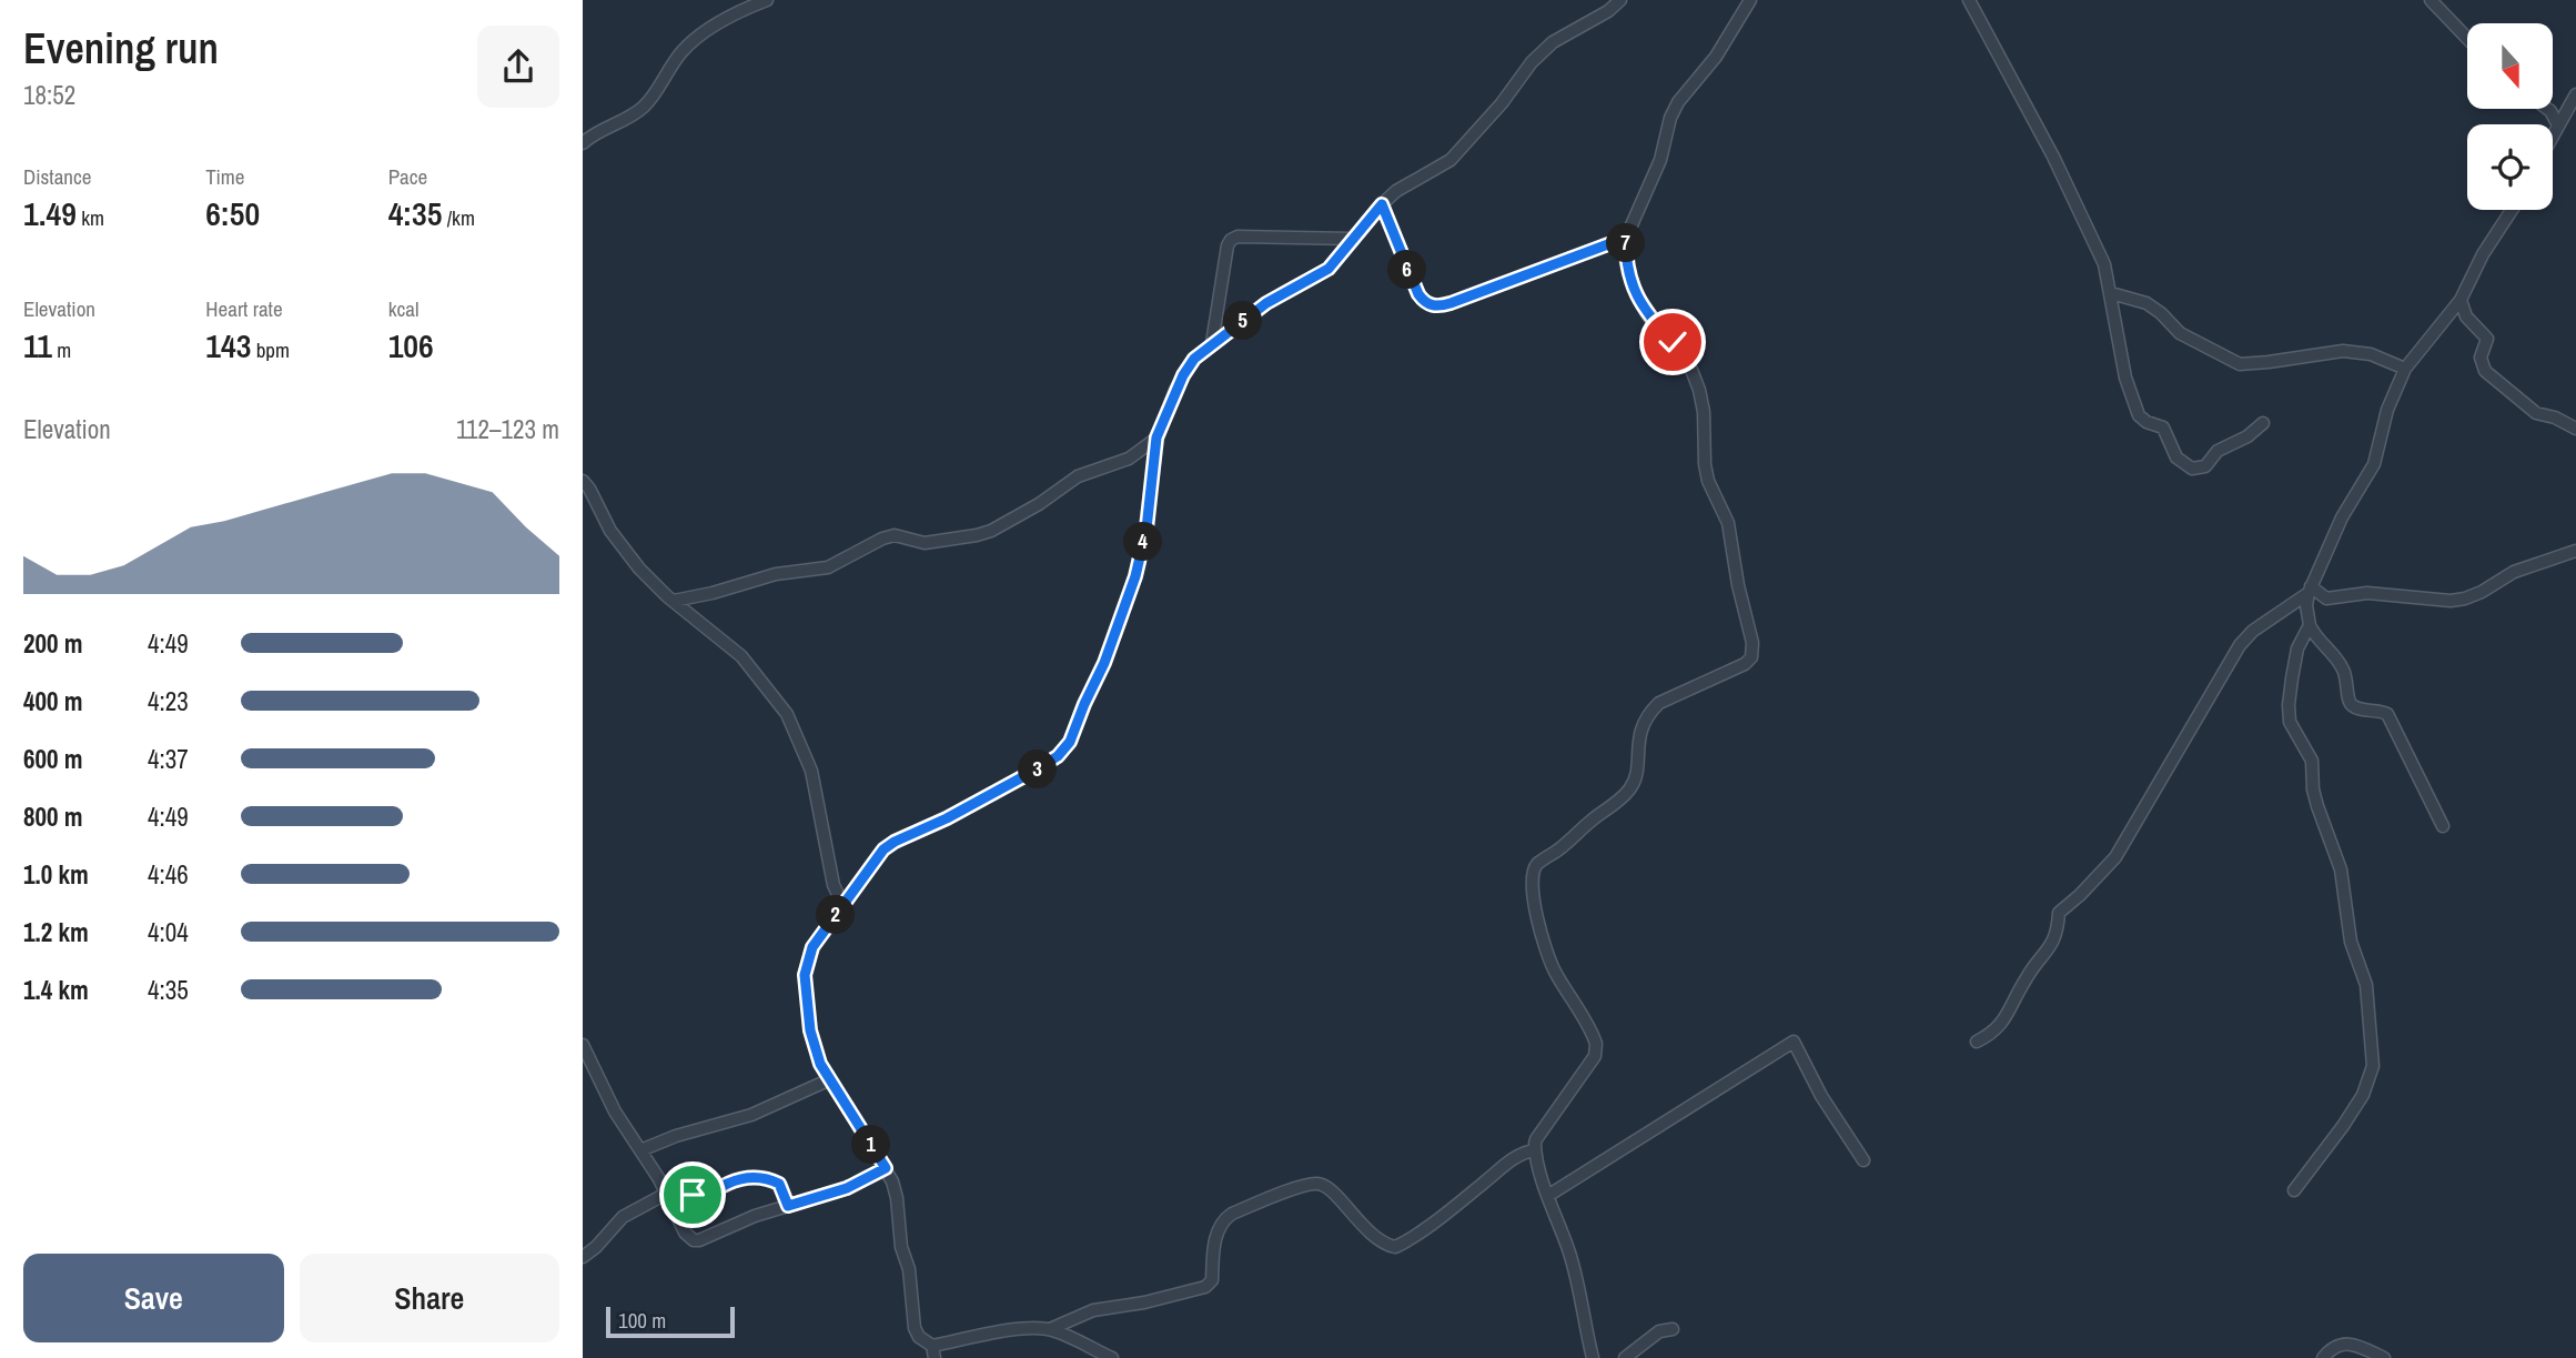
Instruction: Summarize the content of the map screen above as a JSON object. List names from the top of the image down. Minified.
{"scale_bar":"100 m","north":"bottom","page":{"heading":["Evening run","18:52"],"stats":[["Distance","1.49 km"],["Time","6:50"],["Pace","4:35 /km"],["Elevation","11 m"],["Heart rate","143 bpm"],["kcal","106"]],"pins":["7","6","5","4","3","2","1"],"chart":["Elevation","112–123 m"],"list":[{"name":"200 m","note":"4:49"},{"name":"400 m","note":"4:23"},{"name":"600 m","note":"4:37"},{"name":"800 m","note":"4:49"},{"name":"1.0 km","note":"4:46"},{"name":"1.2 km","note":"4:04"},{"name":"1.4 km","note":"4:35"}],"buttons":["Save","Share"],"scale":"100 m"}}
